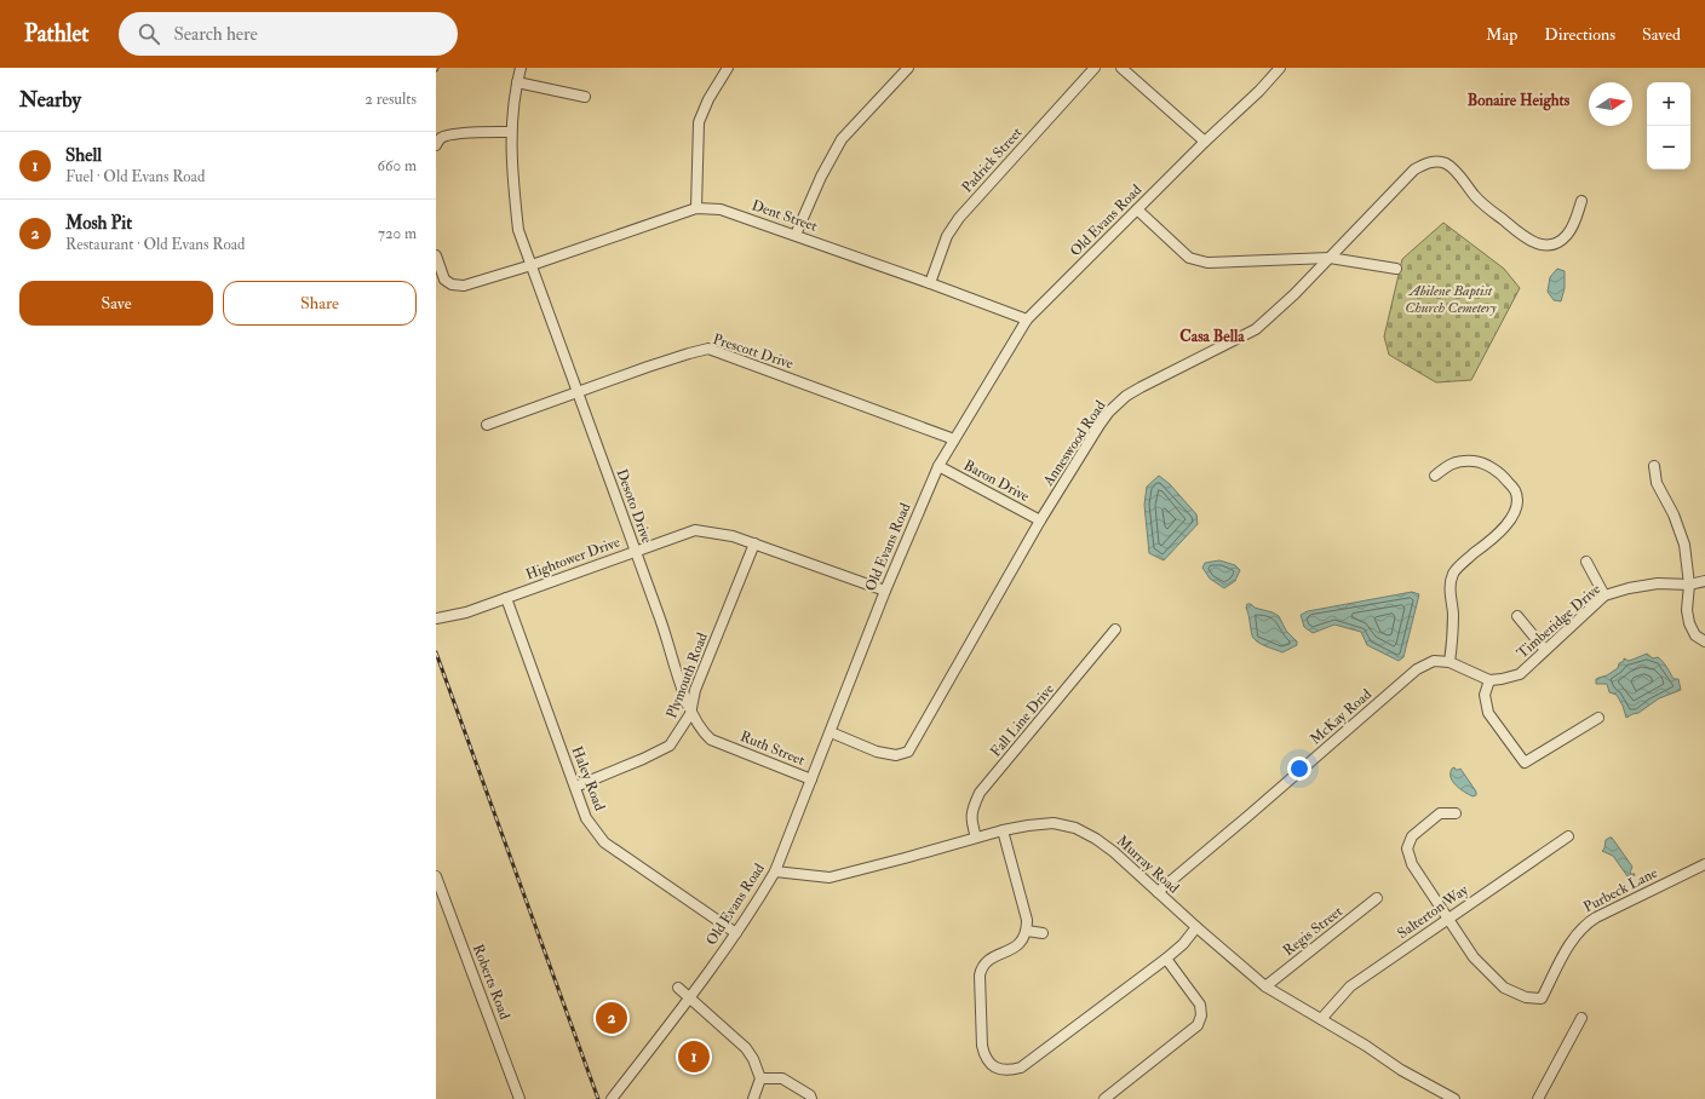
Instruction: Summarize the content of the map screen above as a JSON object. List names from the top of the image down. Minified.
{"streets":{"street":["Padrick Street","Dent Street","Old Evans Road","Prescott Drive","Anneswood Road","Baron Drive","Desoto Drive","Hightower Drive","Timberidge Drive","Plymouth Road","McKay Road","Fall Line Drive","Ruth Street","Haley Road","Murray Road","Purbeck Lane","Salterton Way","Regis Street","Roberts Road"]},"crossings":[["Padrick Street","Dent Street"],["Dent Street","Old Evans Road"],["Dent Street","Desoto Drive"],["Old Evans Road","Prescott Drive"],["Old Evans Road","Anneswood Road"],["Old Evans Road","Baron Drive"],["Old Evans Road","Hightower Drive"],["Old Evans Road","Ruth Street"],["Old Evans Road","Haley Road"],["Old Evans Road","Murray Road"],["Prescott Drive","Desoto Drive"],["Anneswood Road","Baron Drive"],["Desoto Drive","Hightower Drive"],["Desoto Drive","Plymouth Road"],["Desoto Drive","Ruth Street"],["Hightower Drive","Plymouth Road"],["Hightower Drive","Haley Road"],["Plymouth Road","Haley Road"],["McKay Road","Murray Road"],["Fall Line Drive","Murray Road"],["Murray Road","Salterton Way"],["Murray Road","Regis Street"],["Purbeck Lane","Salterton Way"]],"districts":["Bonaire Heights","Casa Bella"],"parks":["Abilene Baptist Church Cemetery"],"north":"right","page":{"header":"Pathlet","search":"Search here","nav":["Map","Directions","Saved"],"heading":["Nearby","2 results"],"map_buttons":["+","−"],"list":[{"mark":"1","name":"Shell","note":"Fuel · Old Evans Road","value":"660 m"},{"mark":"2","name":"Mosh Pit","note":"Restaurant · Old Evans Road","value":"720 m"}],"buttons":["Save","Share"],"pins":["2","1"]}}
